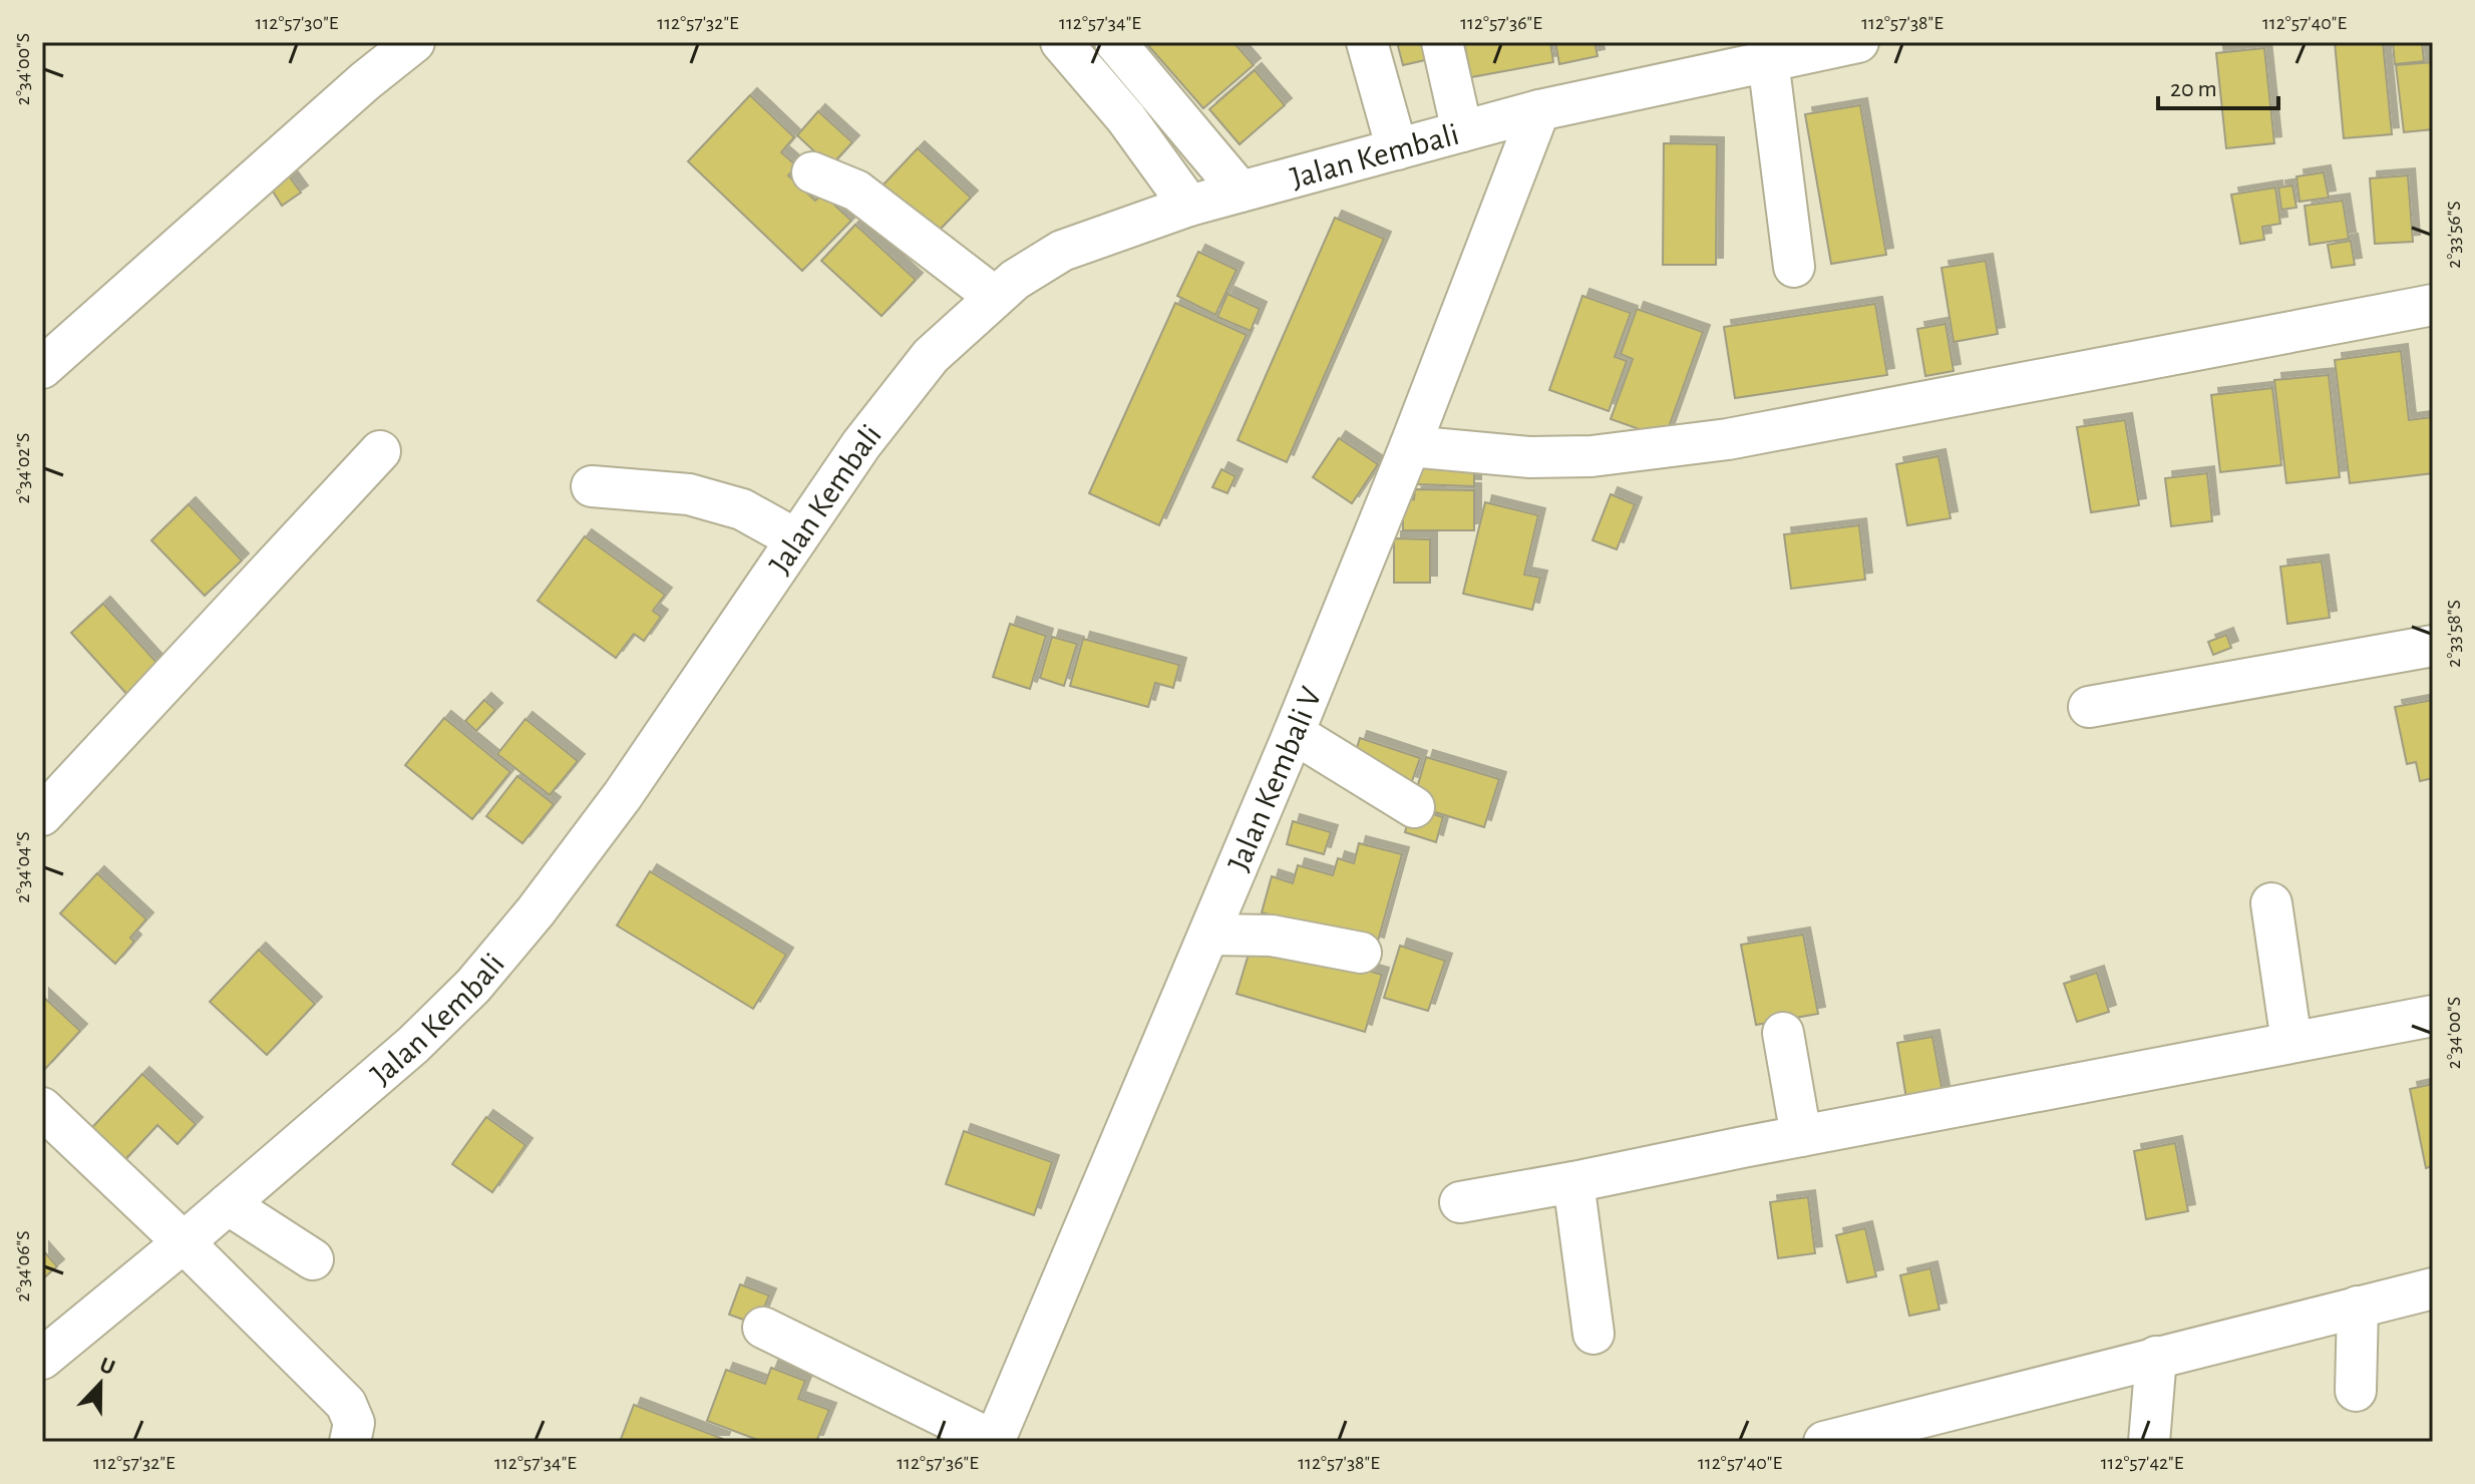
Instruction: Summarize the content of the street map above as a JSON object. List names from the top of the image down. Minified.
{"streets":{"street":["Jalan Kembali","Jalan Kembali V"]},"crossings":[["Jalan Kembali","Jalan Kembali V"]],"scale_bar":"20 m","north":"top","coordinates":["112°57'30\"E","112°57'32\"E","112°57'34\"E","112°57'36\"E","112°57'38\"E","112°57'40\"E","2°34'00\"S","2°33'56\"S","2°34'02\"S","2°33'58\"S","2°34'04\"S","2°34'06\"S","112°57'42\"E"]}
